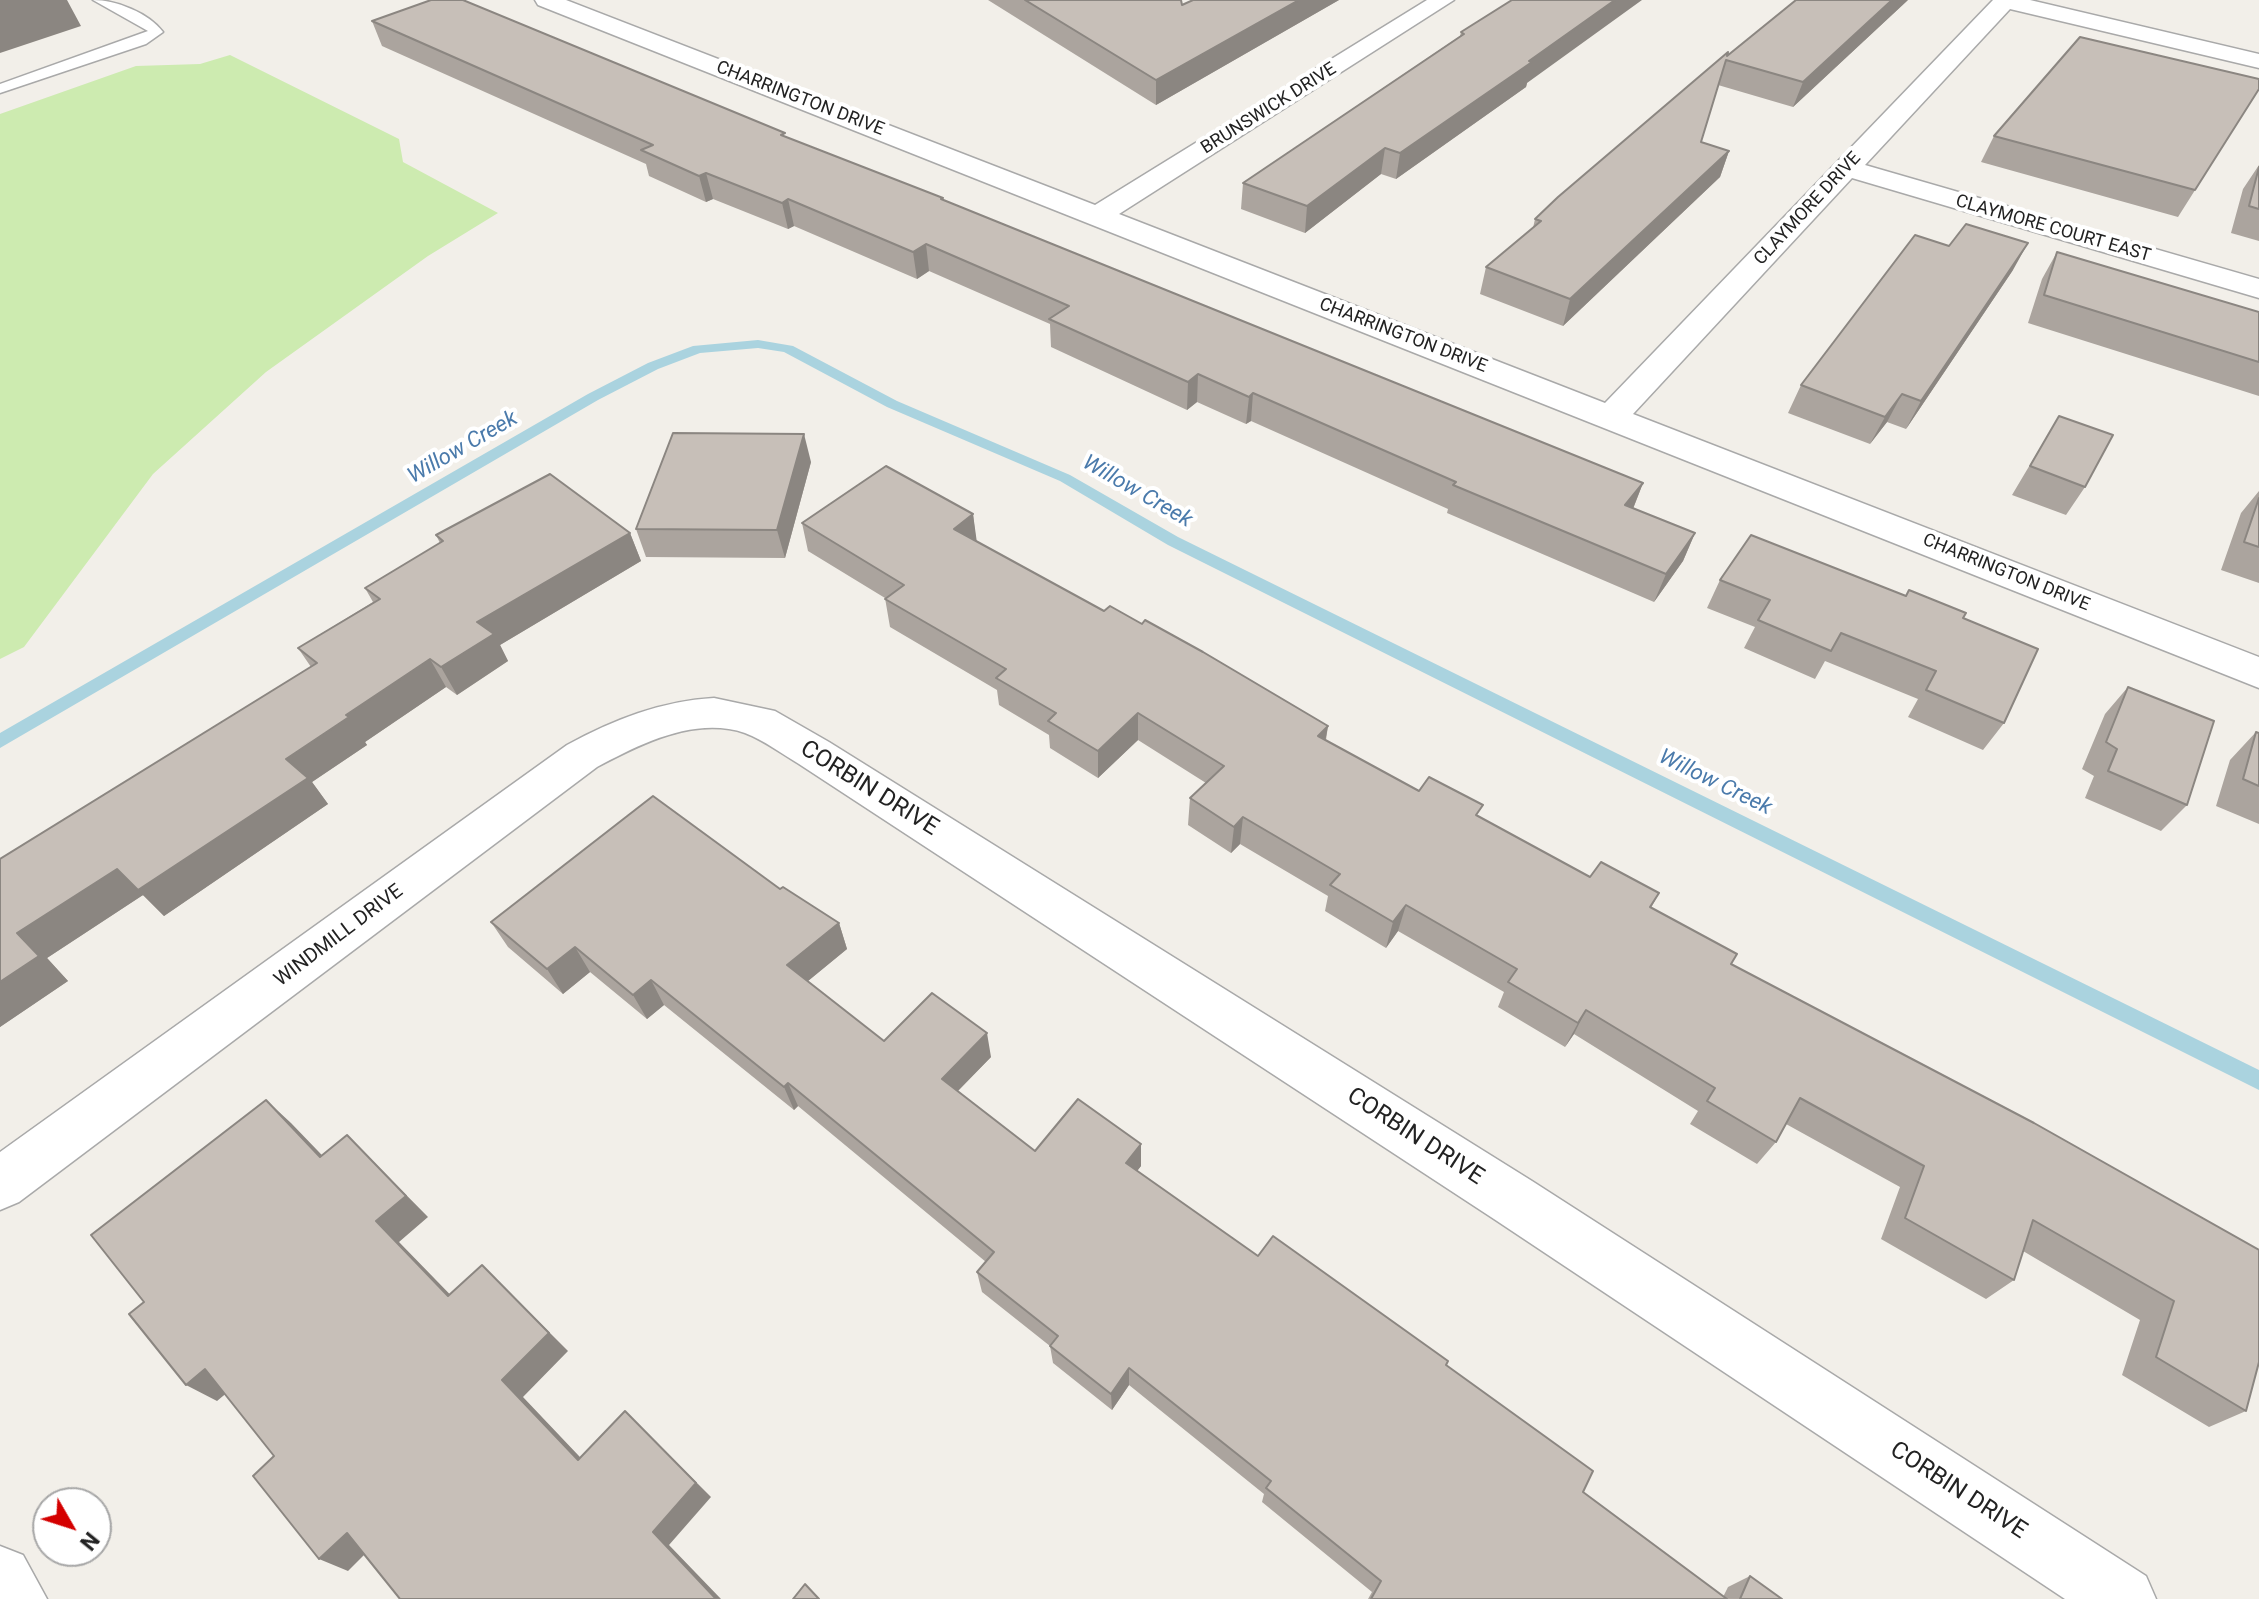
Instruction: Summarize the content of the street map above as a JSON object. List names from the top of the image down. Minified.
{"streets":{"street":["CHARRINGTON DRIVE","BRUNSWICK DRIVE","CLAYMORE DRIVE","CLAYMORE COURT EAST","CORBIN DRIVE","WINDMILL DRIVE"]},"crossings":[["CHARRINGTON DRIVE","BRUNSWICK DRIVE"],["CHARRINGTON DRIVE","CLAYMORE DRIVE"],["CLAYMORE DRIVE","CLAYMORE COURT EAST"],["CORBIN DRIVE","WINDMILL DRIVE"]],"water":["Willow Creek"],"north":"bottom right"}
